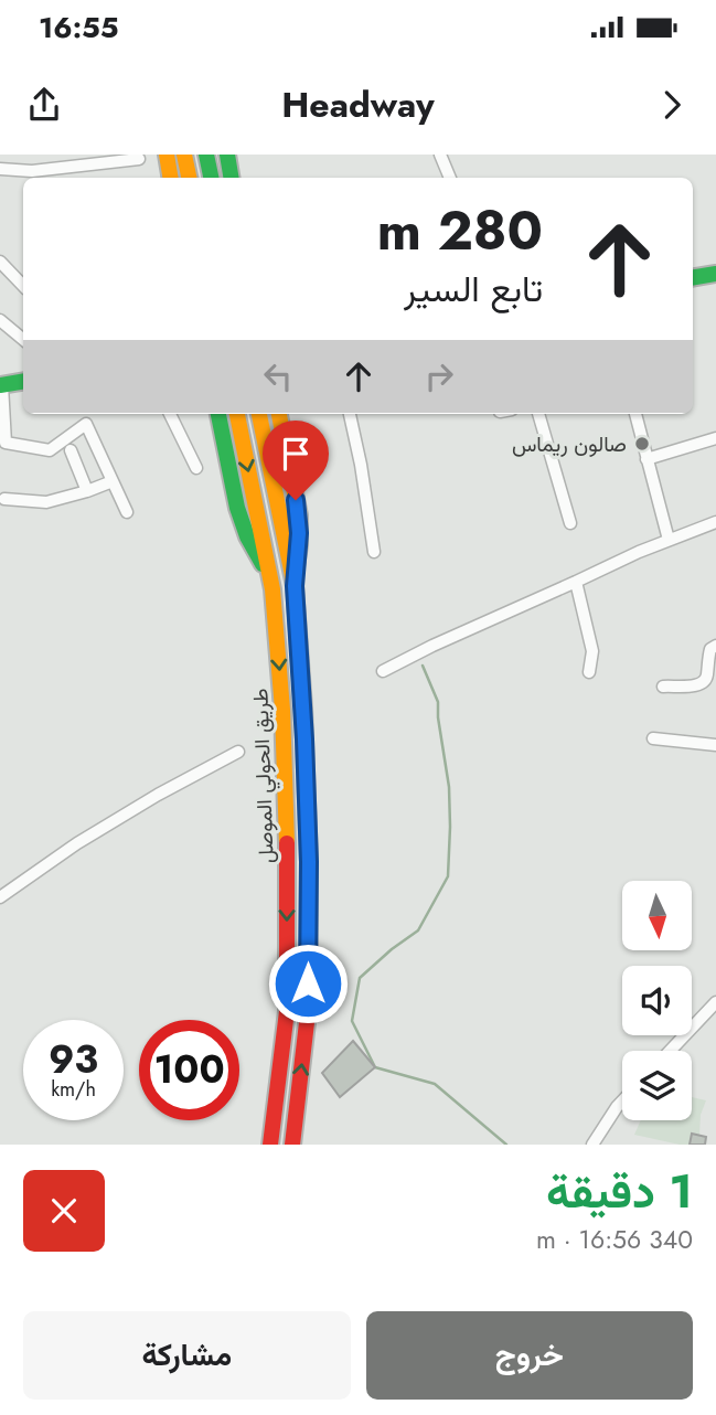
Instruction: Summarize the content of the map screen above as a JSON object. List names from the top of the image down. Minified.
{"streets":{"main road":["طريق الحولي الموصل"]},"places":["صالون ريماس"],"north":"bottom","page":{"status":"16:55","header":"Headway","turn":["280 m","تابع السير"],"speed":"93 km/h","limit":"100","heading":["1 دقيقة","340 m · 16:56"],"buttons":["خروج","مشاركة"]}}
